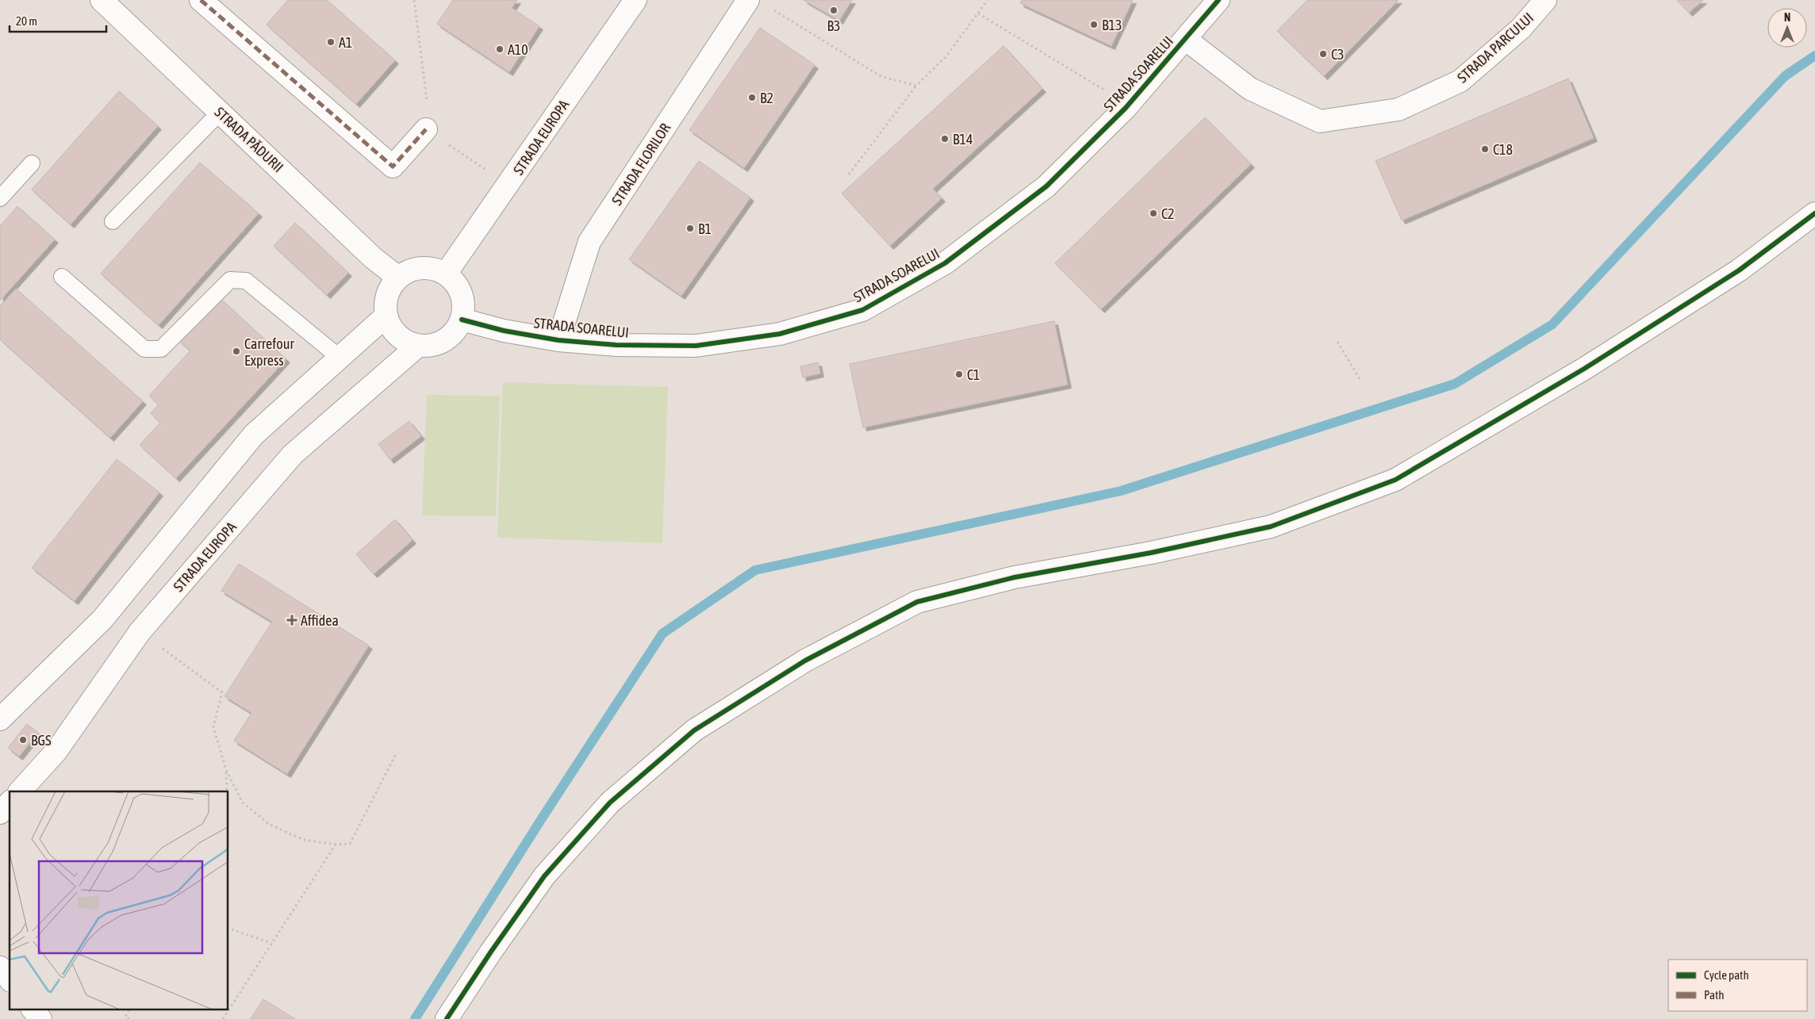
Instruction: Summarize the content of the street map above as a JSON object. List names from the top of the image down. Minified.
{"streets":{"street":["STRADA PARCULUI","STRADA SOARELUI","STRADA EUROPA","STRADA PĂDURII","STRADA FLORILOR"]},"crossings":[["STRADA PARCULUI","STRADA SOARELUI"],["STRADA SOARELUI","STRADA EUROPA"],["STRADA SOARELUI","STRADA PĂDURII"],["STRADA SOARELUI","STRADA FLORILOR"],["STRADA EUROPA","STRADA PĂDURII"]],"places":{"other":["B3","B13","A1","A10","C3","B2","B14","C18","C2","B1","Carrefour Express","C1","BGS"],"health":["Affidea"]},"legend":["Cycle path","Path"],"scale_bar":"20 m","north":"top"}
